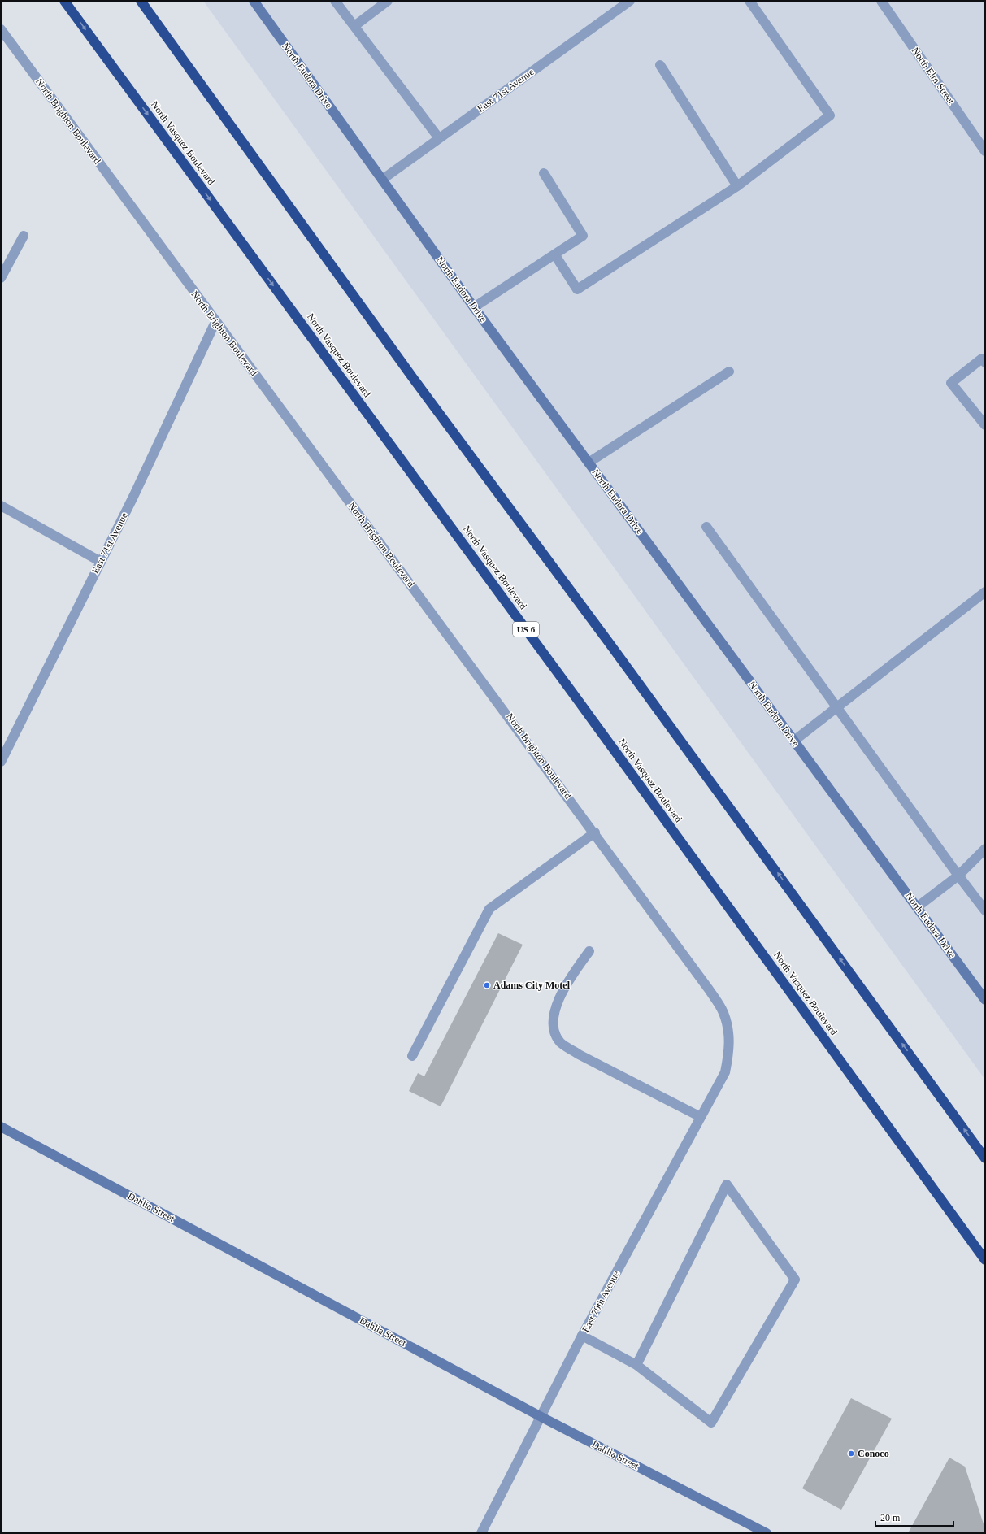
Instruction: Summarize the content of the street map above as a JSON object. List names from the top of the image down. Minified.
{"streets":{"highway":["North Vasquez Boulevard","US 6"],"street":["North Eudora Drive","North Elm Street","East 71st Avenue","North Brighton Boulevard","Dahlia Street","East 70th Avenue"]},"crossings":[["North Eudora Drive","East 71st Avenue"],["East 71st Avenue","North Brighton Boulevard"],["North Brighton Boulevard","East 70th Avenue"],["Dahlia Street","East 70th Avenue"]],"places":["Adams City Motel","Conoco"],"scale_bar":"20 m"}
